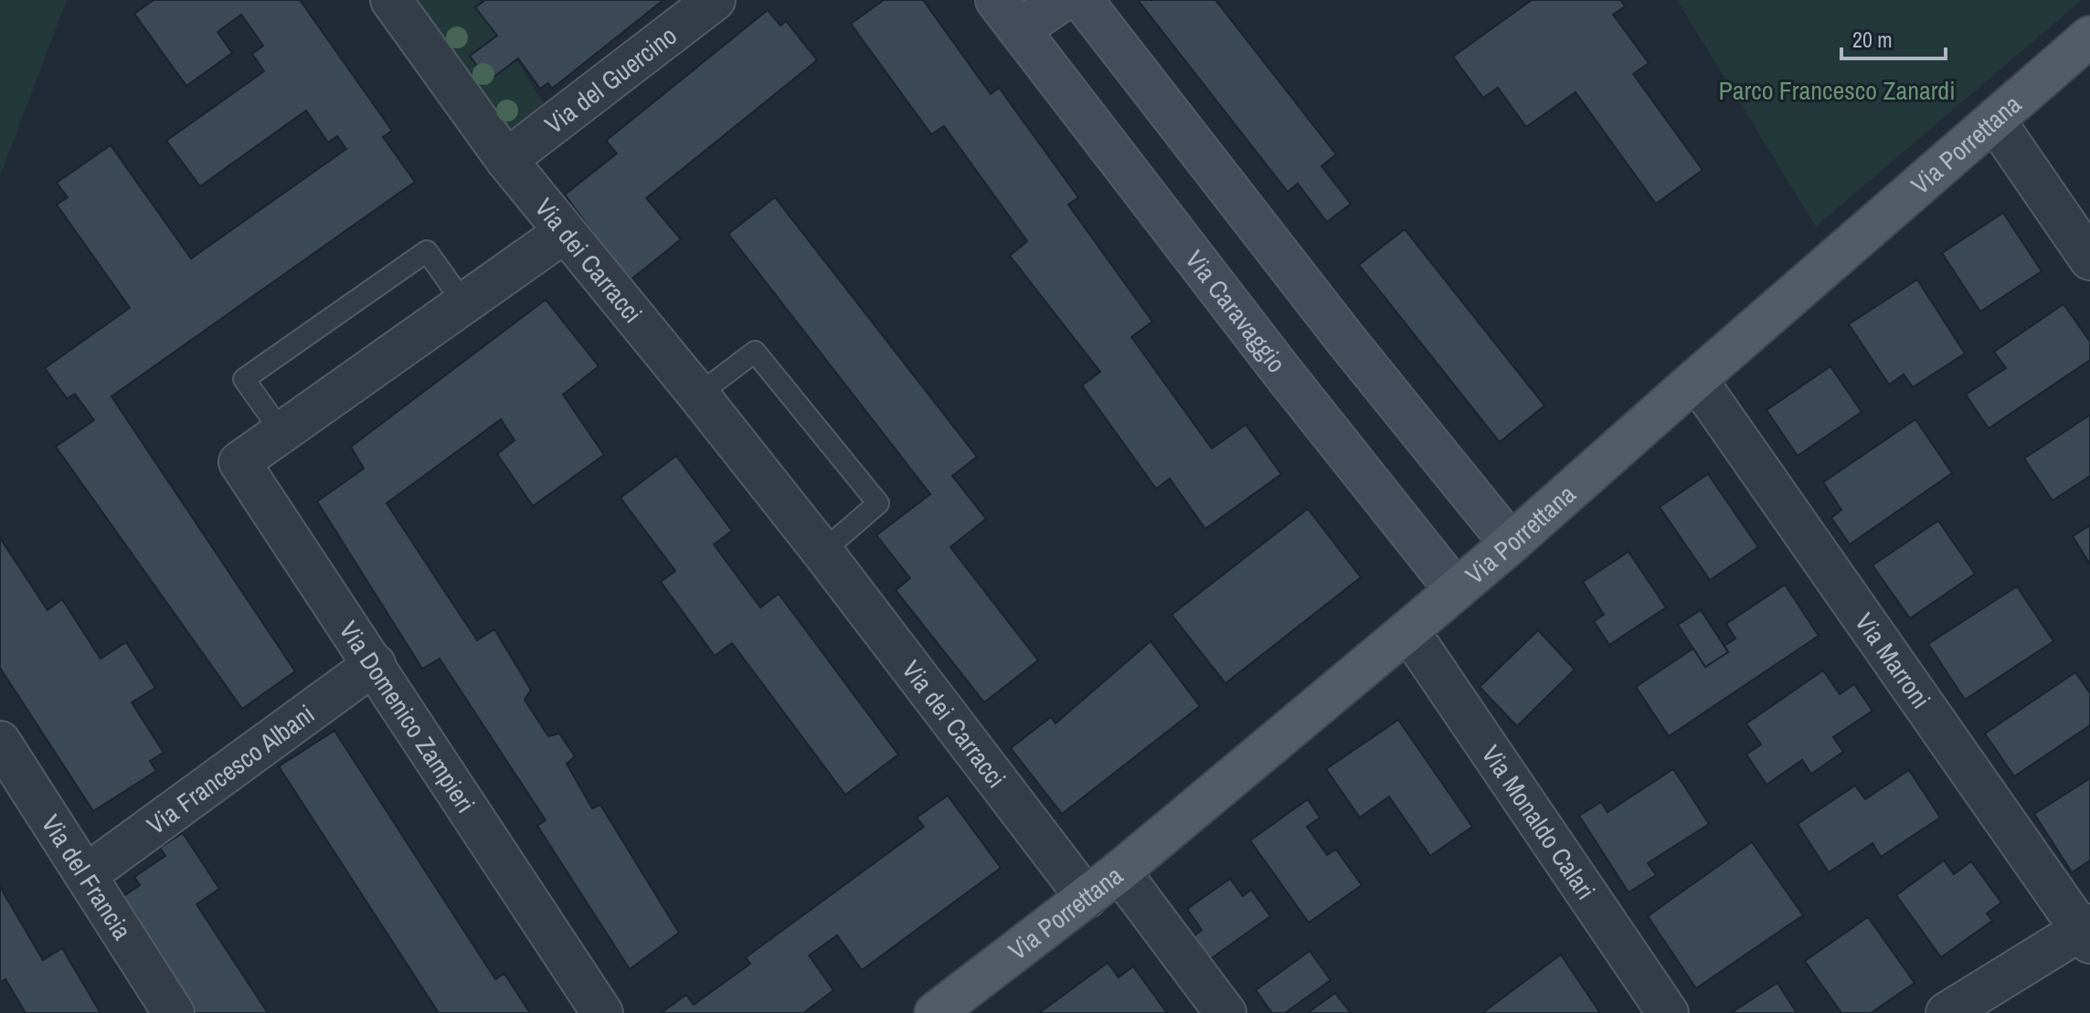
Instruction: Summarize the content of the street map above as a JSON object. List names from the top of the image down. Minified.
{"streets":{"main road":["Via Porrettana","Via Caravaggio"],"street":["Via del Guercino","Via dei Carracci","Via Marroni","Via Domenico Zampieri","Via Francesco Albani","Via Monaldo Calari","Via del Francia"]},"crossings":[["Via del Guercino","Via dei Carracci"],["Via Porrettana","Via dei Carracci"],["Via Porrettana","Via Caravaggio"],["Via Porrettana","Via Marroni"],["Via Porrettana","Via Monaldo Calari"],["Via dei Carracci","Via Domenico Zampieri"],["Via Domenico Zampieri","Via Francesco Albani"],["Via Francesco Albani","Via del Francia"]],"parks":["Parco Francesco Zanardi"],"scale_bar":"20 m"}
